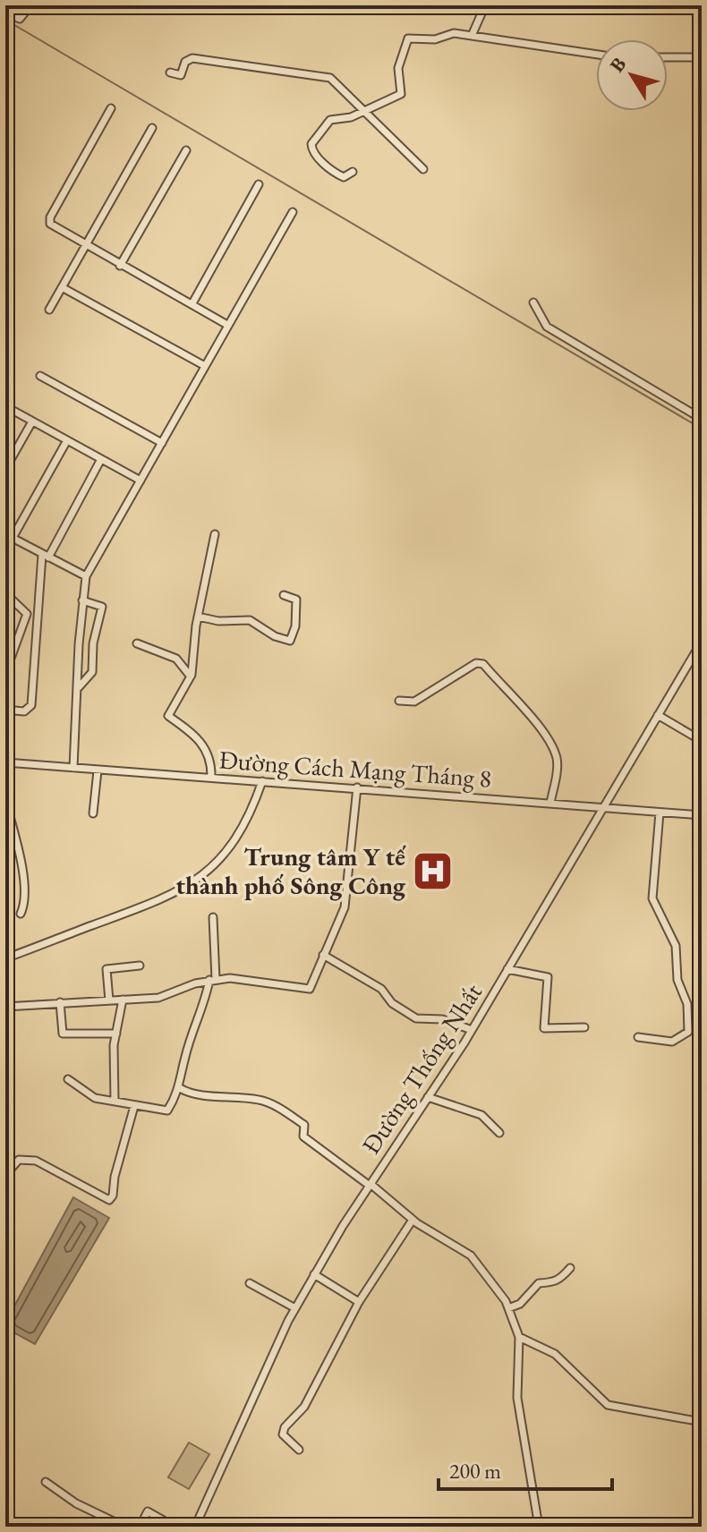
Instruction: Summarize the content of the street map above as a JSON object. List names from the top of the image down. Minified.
{"streets":{"street":["Đường Cách Mạng Tháng 8","Đường Thống Nhất"]},"crossings":[["Đường Cách Mạng Tháng 8","Đường Thống Nhất"]],"places":{"hospital":["Trung tâm Y tế thành phố Sông Công"]},"scale_bar":"200 m","north":"top left"}
